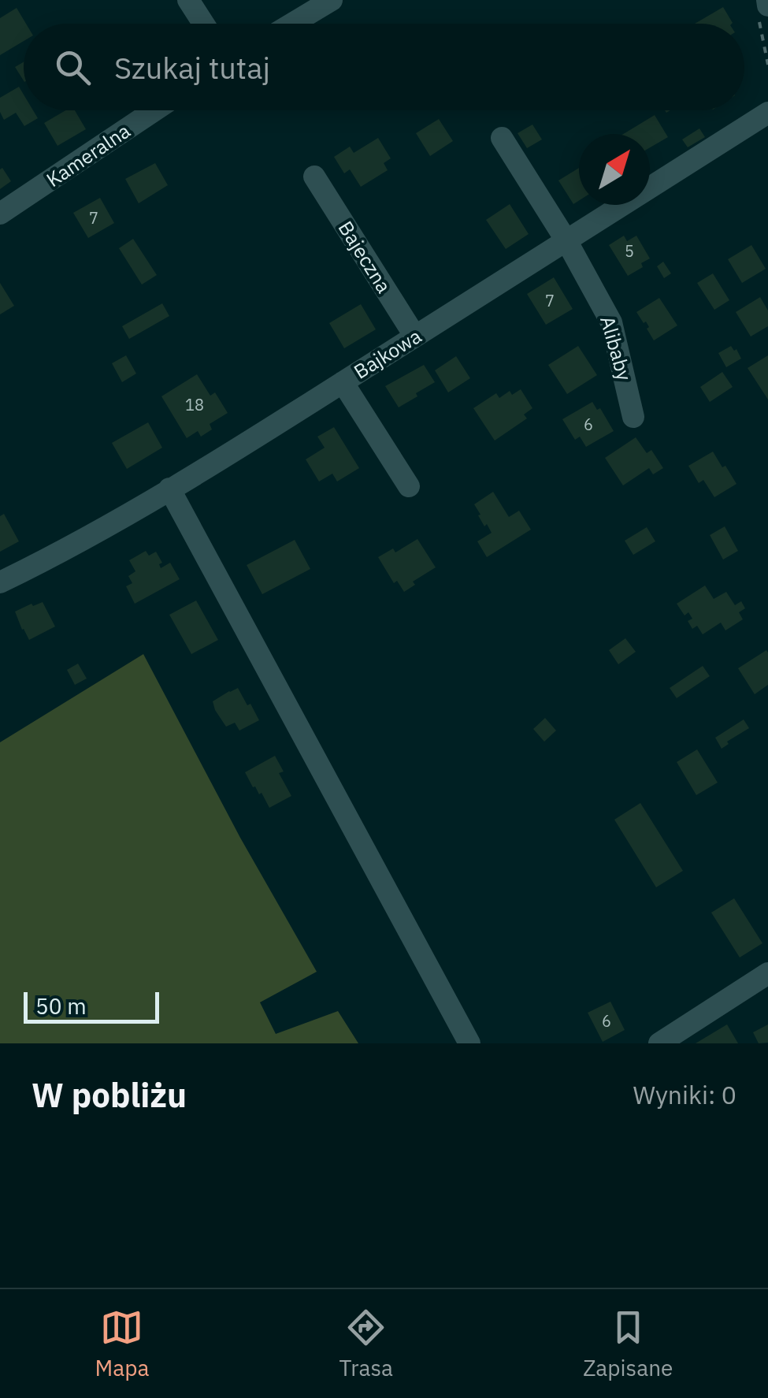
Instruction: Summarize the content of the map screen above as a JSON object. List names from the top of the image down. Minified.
{"streets":{"street":["Kameralna","Bajeczna","Alibaby","Bajkowa"]},"crossings":[["Bajeczna","Bajkowa"],["Alibaby","Bajkowa"]],"house_numbers":["7","5","7","18","6","6"],"scale_bar":"50 m","north":"top right","page":{"search":"Szukaj tutaj","scale":"50 m","heading":["W pobliżu","Wyniki: 0"],"nav":["Mapa","Trasa","Zapisane"]}}
